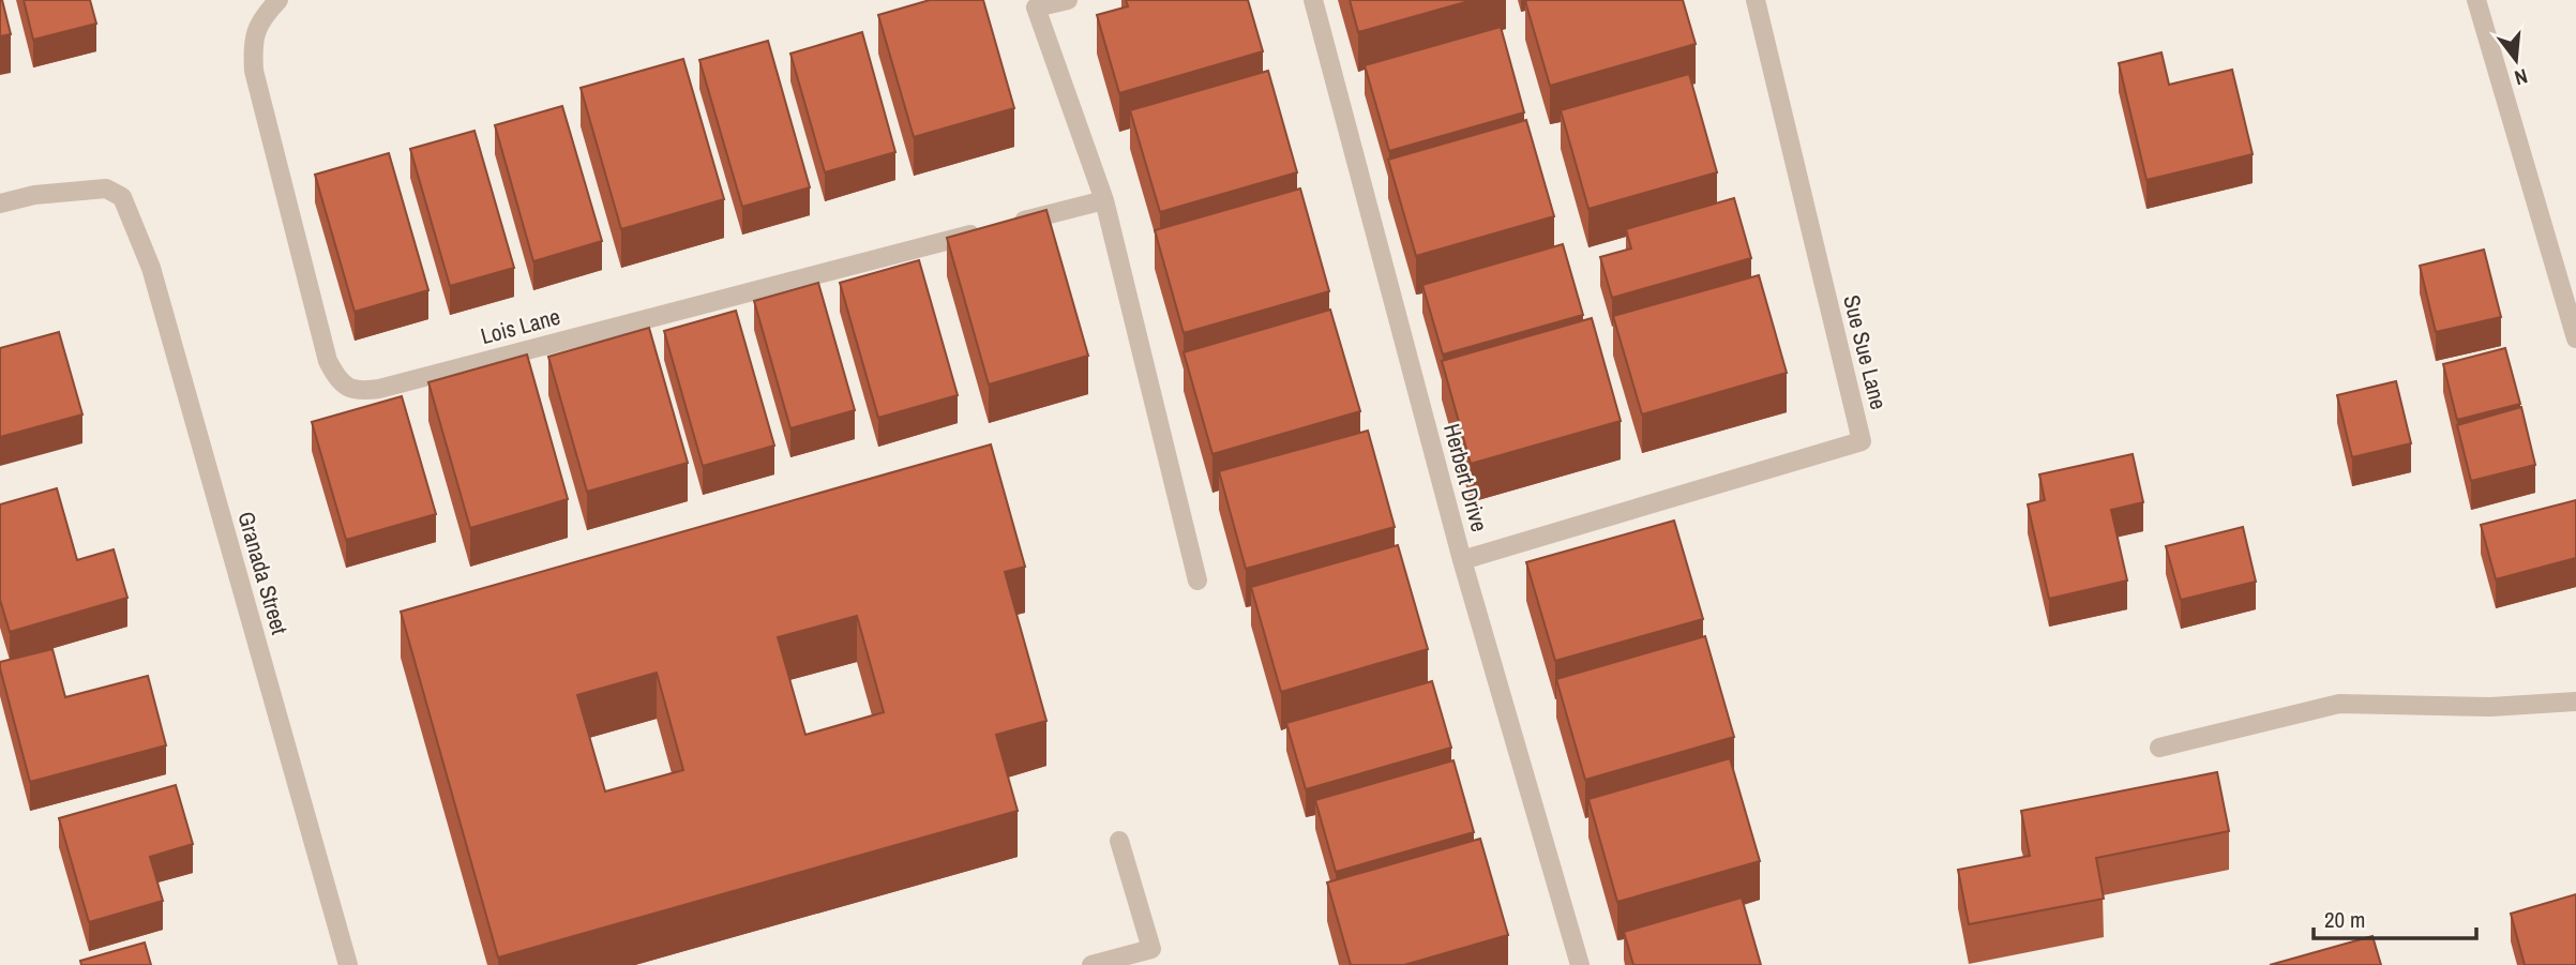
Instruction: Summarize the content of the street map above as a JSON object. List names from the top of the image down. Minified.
{"streets":{"street":["Lois Lane","Sue Sue Lane","Herbert Drive","Granada Street"]},"crossings":[["Sue Sue Lane","Herbert Drive"]],"scale_bar":"20 m","north":"bottom"}
